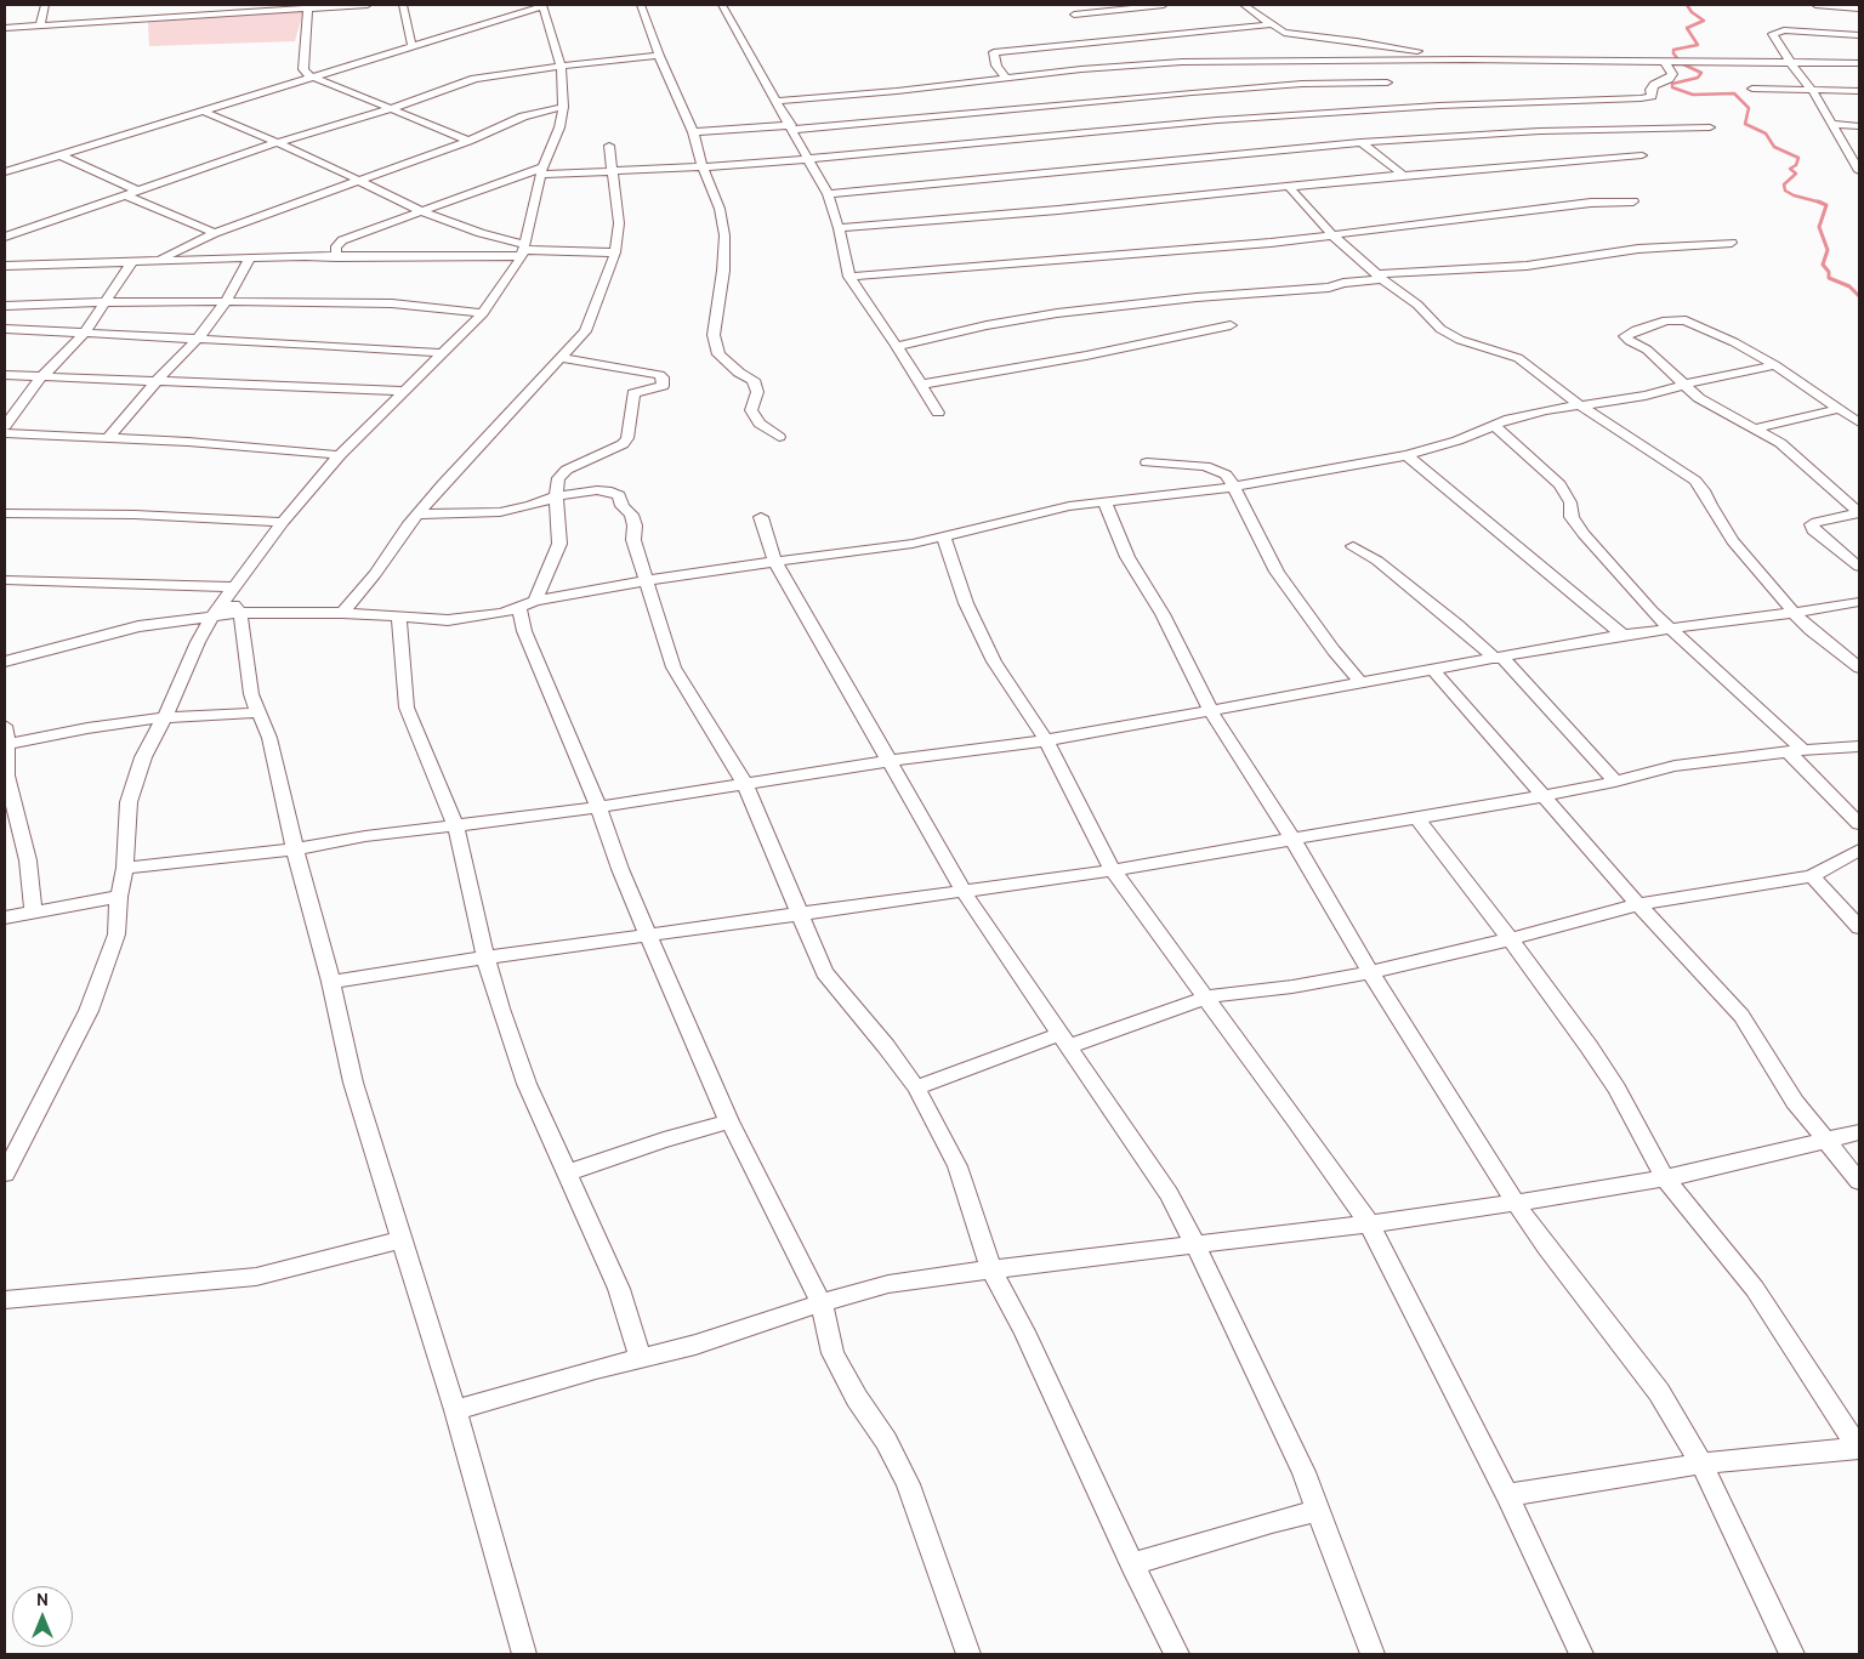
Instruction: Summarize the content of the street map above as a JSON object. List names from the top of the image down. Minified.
{"north":"top"}
